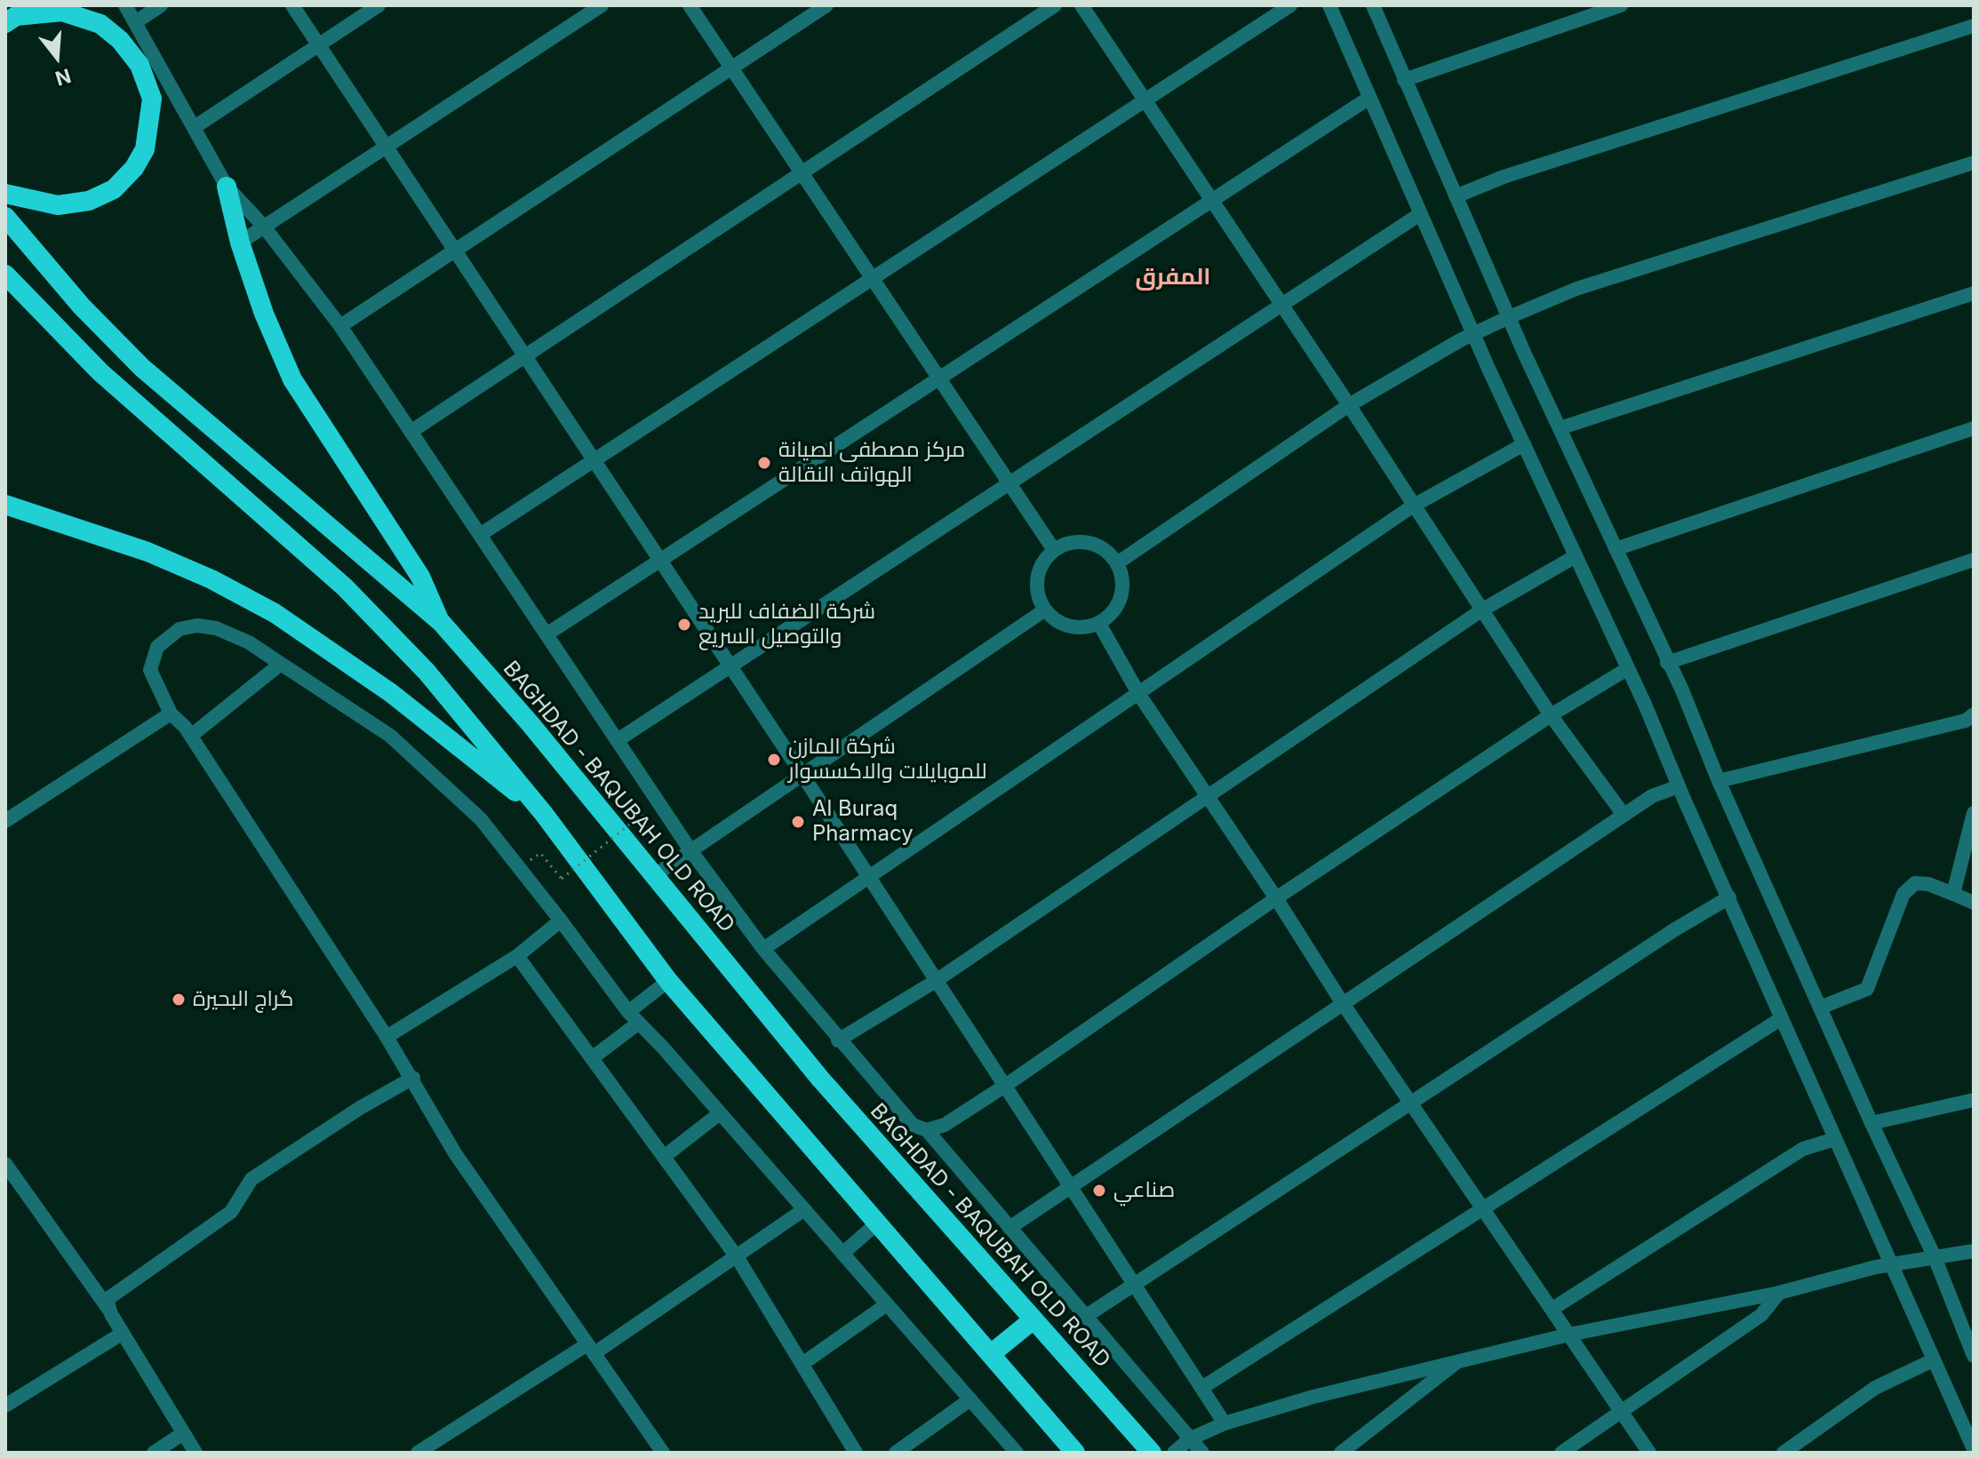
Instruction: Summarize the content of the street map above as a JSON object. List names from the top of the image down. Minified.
{"streets":{"highway":["BAGHDAD - BAQUBAH OLD ROAD"]},"districts":["المفرق"],"places":["مركز مصطفى لصيانة الهواتف النقالة","شركة الضفاف للبريد والتوصيل السريع","شركة المازن للموبايلات والاكسسوار","Al Buraq Pharmacy","گراج البحيرة","صناعي"],"north":"bottom"}
